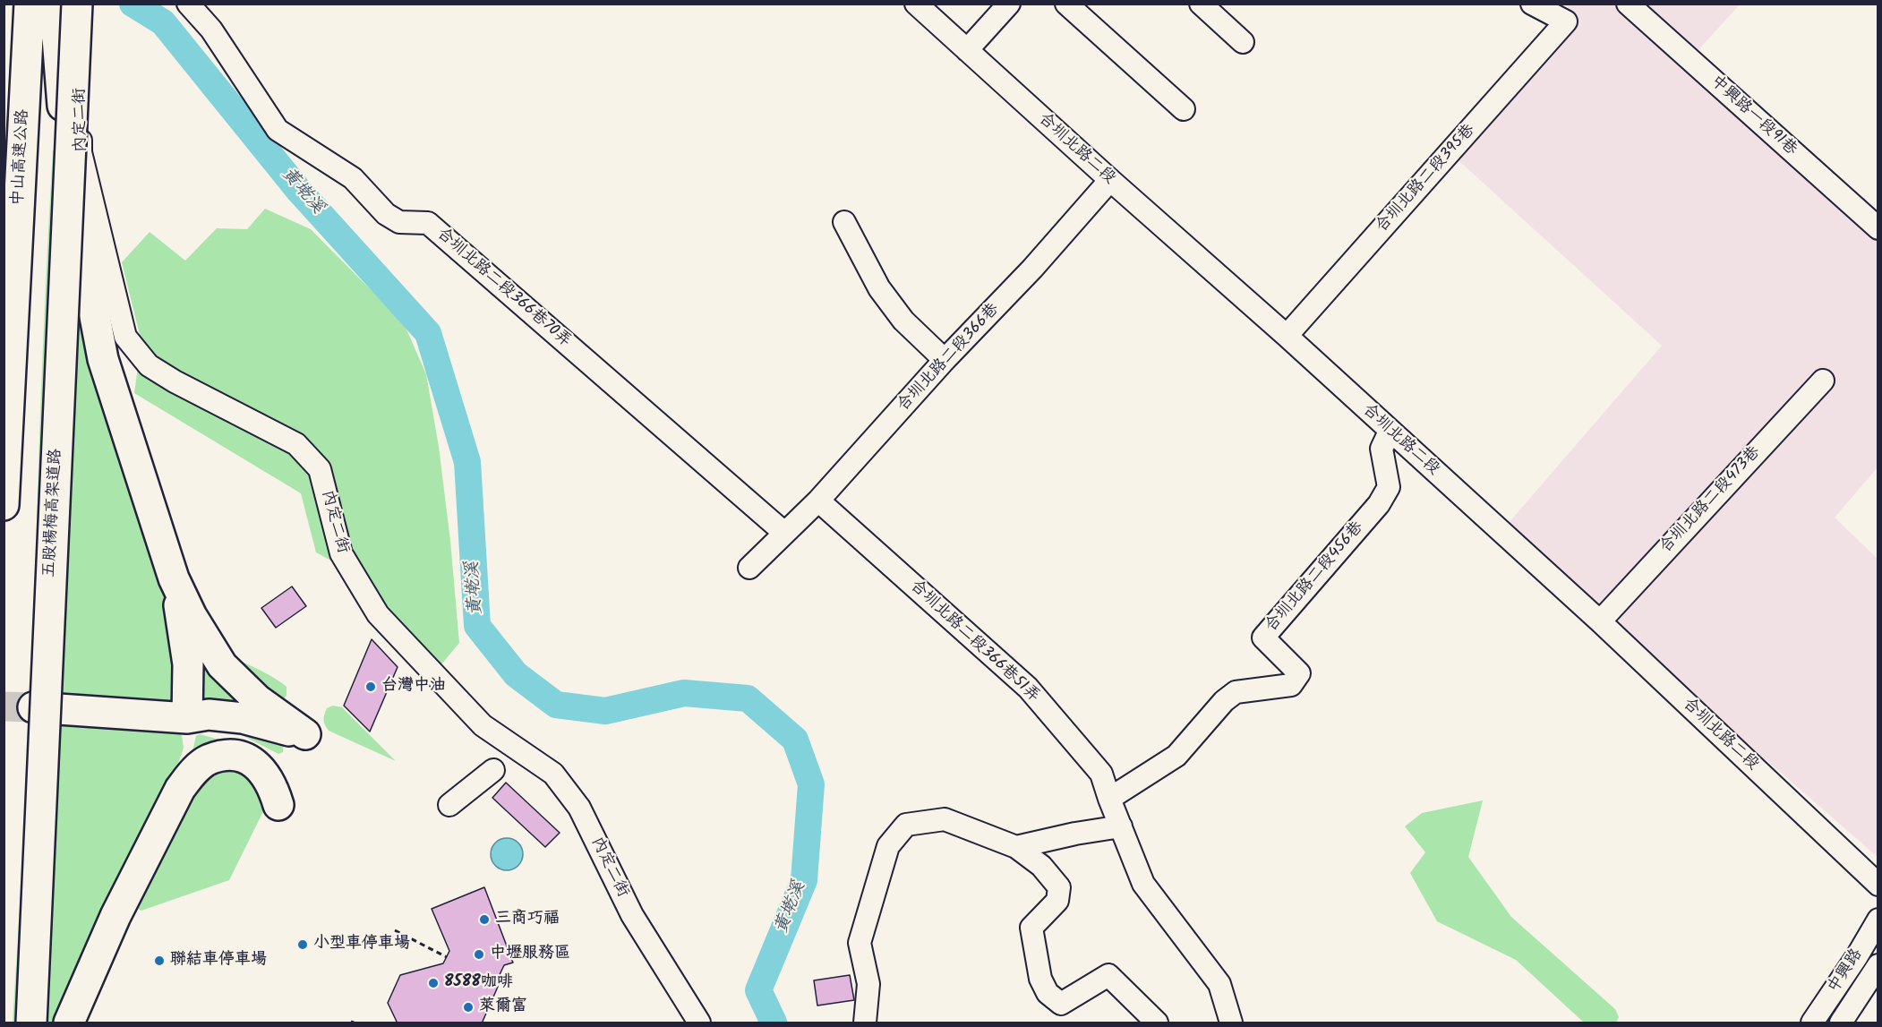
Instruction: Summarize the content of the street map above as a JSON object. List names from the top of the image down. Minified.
{"streets":{"highway":["中山高速公路","五股楊梅高架道路"],"street":["中興路一段91巷","內定二街","合圳北路二段","合圳北路二段395巷","合圳北路二段366巷70弄","合圳北路二段366巷","合圳北路二段473巷","合圳北路二段456巷","合圳北路二段366巷51弄","中興路"]},"crossings":[["合圳北路二段","合圳北路二段395巷"],["合圳北路二段","合圳北路二段366巷"],["合圳北路二段","合圳北路二段473巷"],["合圳北路二段","合圳北路二段456巷"],["合圳北路二段366巷70弄","合圳北路二段366巷"],["合圳北路二段366巷","合圳北路二段366巷51弄"],["合圳北路二段456巷","合圳北路二段366巷51弄"]],"water":["黃墘溪"],"places":["台灣中油","三商巧福","小型車停車場","中壢服務區","聯結車停車場","8588咖啡","萊爾富"]}
